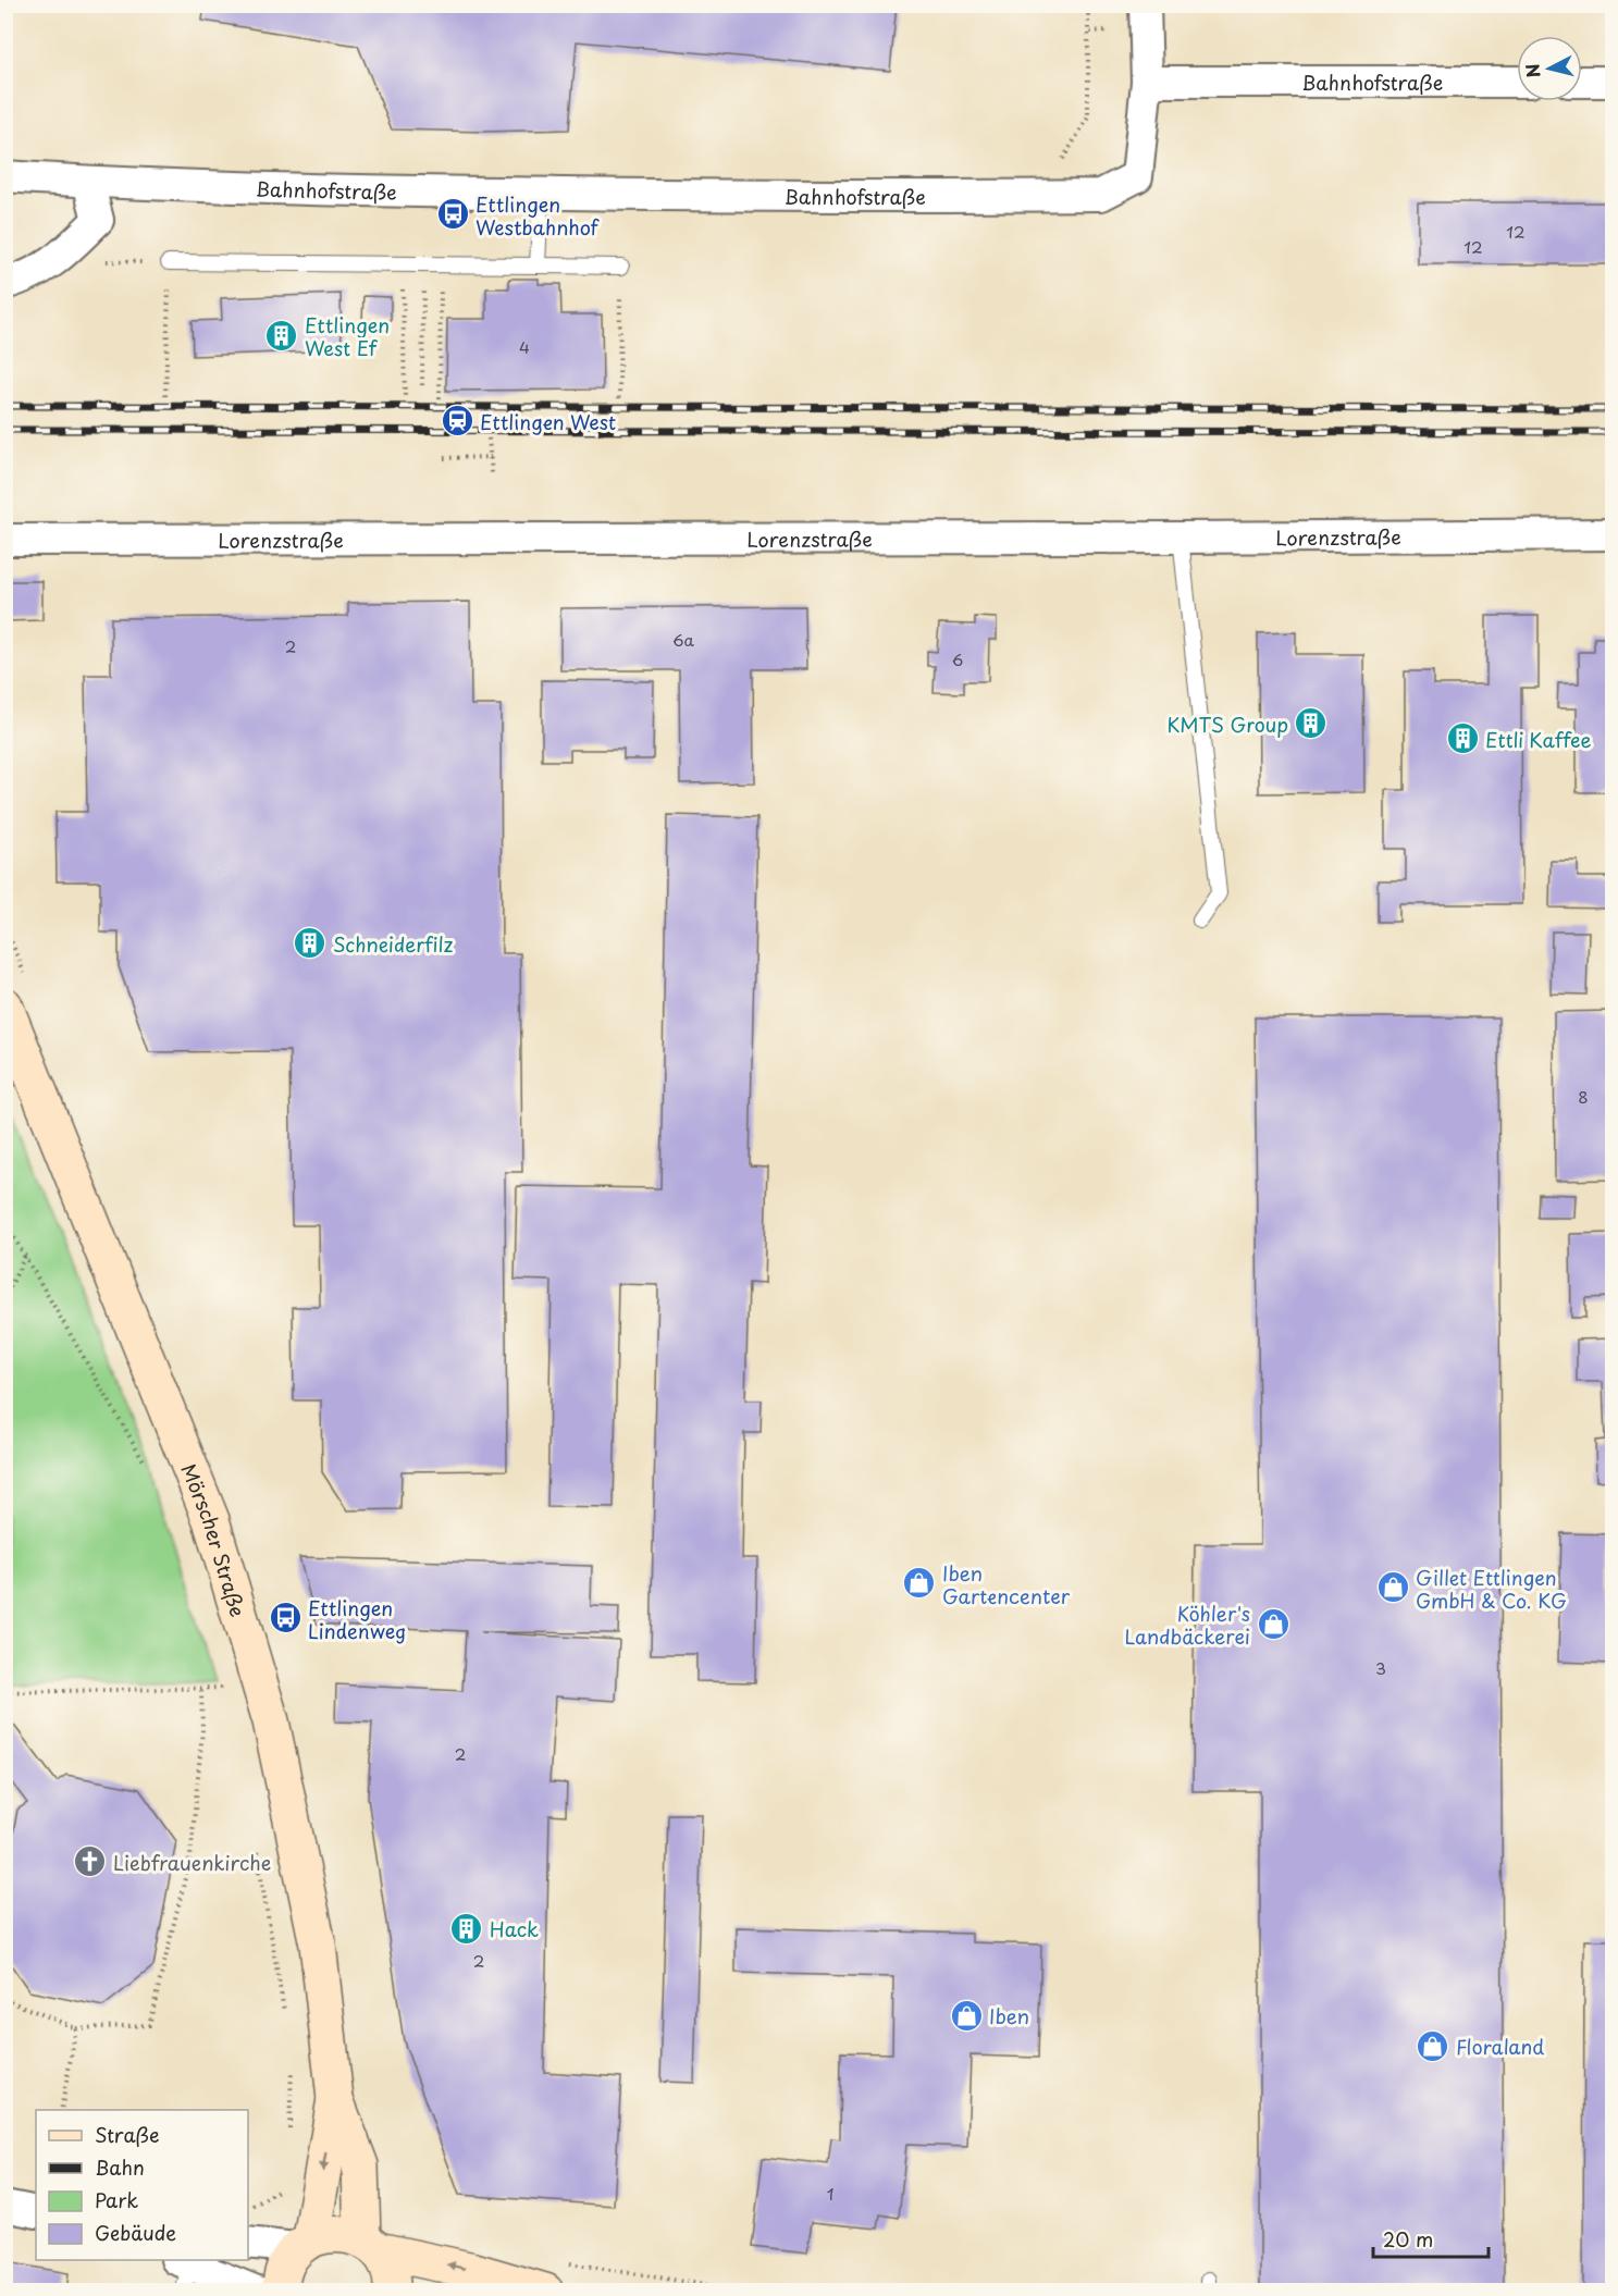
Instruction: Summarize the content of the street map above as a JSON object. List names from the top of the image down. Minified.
{"streets":{"main road":["Mörscher Straße"],"street":["Bahnhofstraße","Lorenzstraße"]},"places":{"bus stop":["Ettlingen Westbahnhof","Ettlingen Lindenweg"],"building":["Ettlingen West Ef","KMTS Group","Ettli Kaffee","Schneiderfilz","Hack"],"station":["Ettlingen West"],"shop":["Iben Gartencenter","Gillet Ettlingen GmbH & Co. KG","Köhler's Landbäckerei","Iben","Floraland"],"church":["Liebfrauenkirche"]},"house_numbers":["12","12","4","6a","2","6","8","3","2","2","1"],"legend":["Straße","Bahn","Park","Gebäude"],"scale_bar":"20 m","north":"left"}
